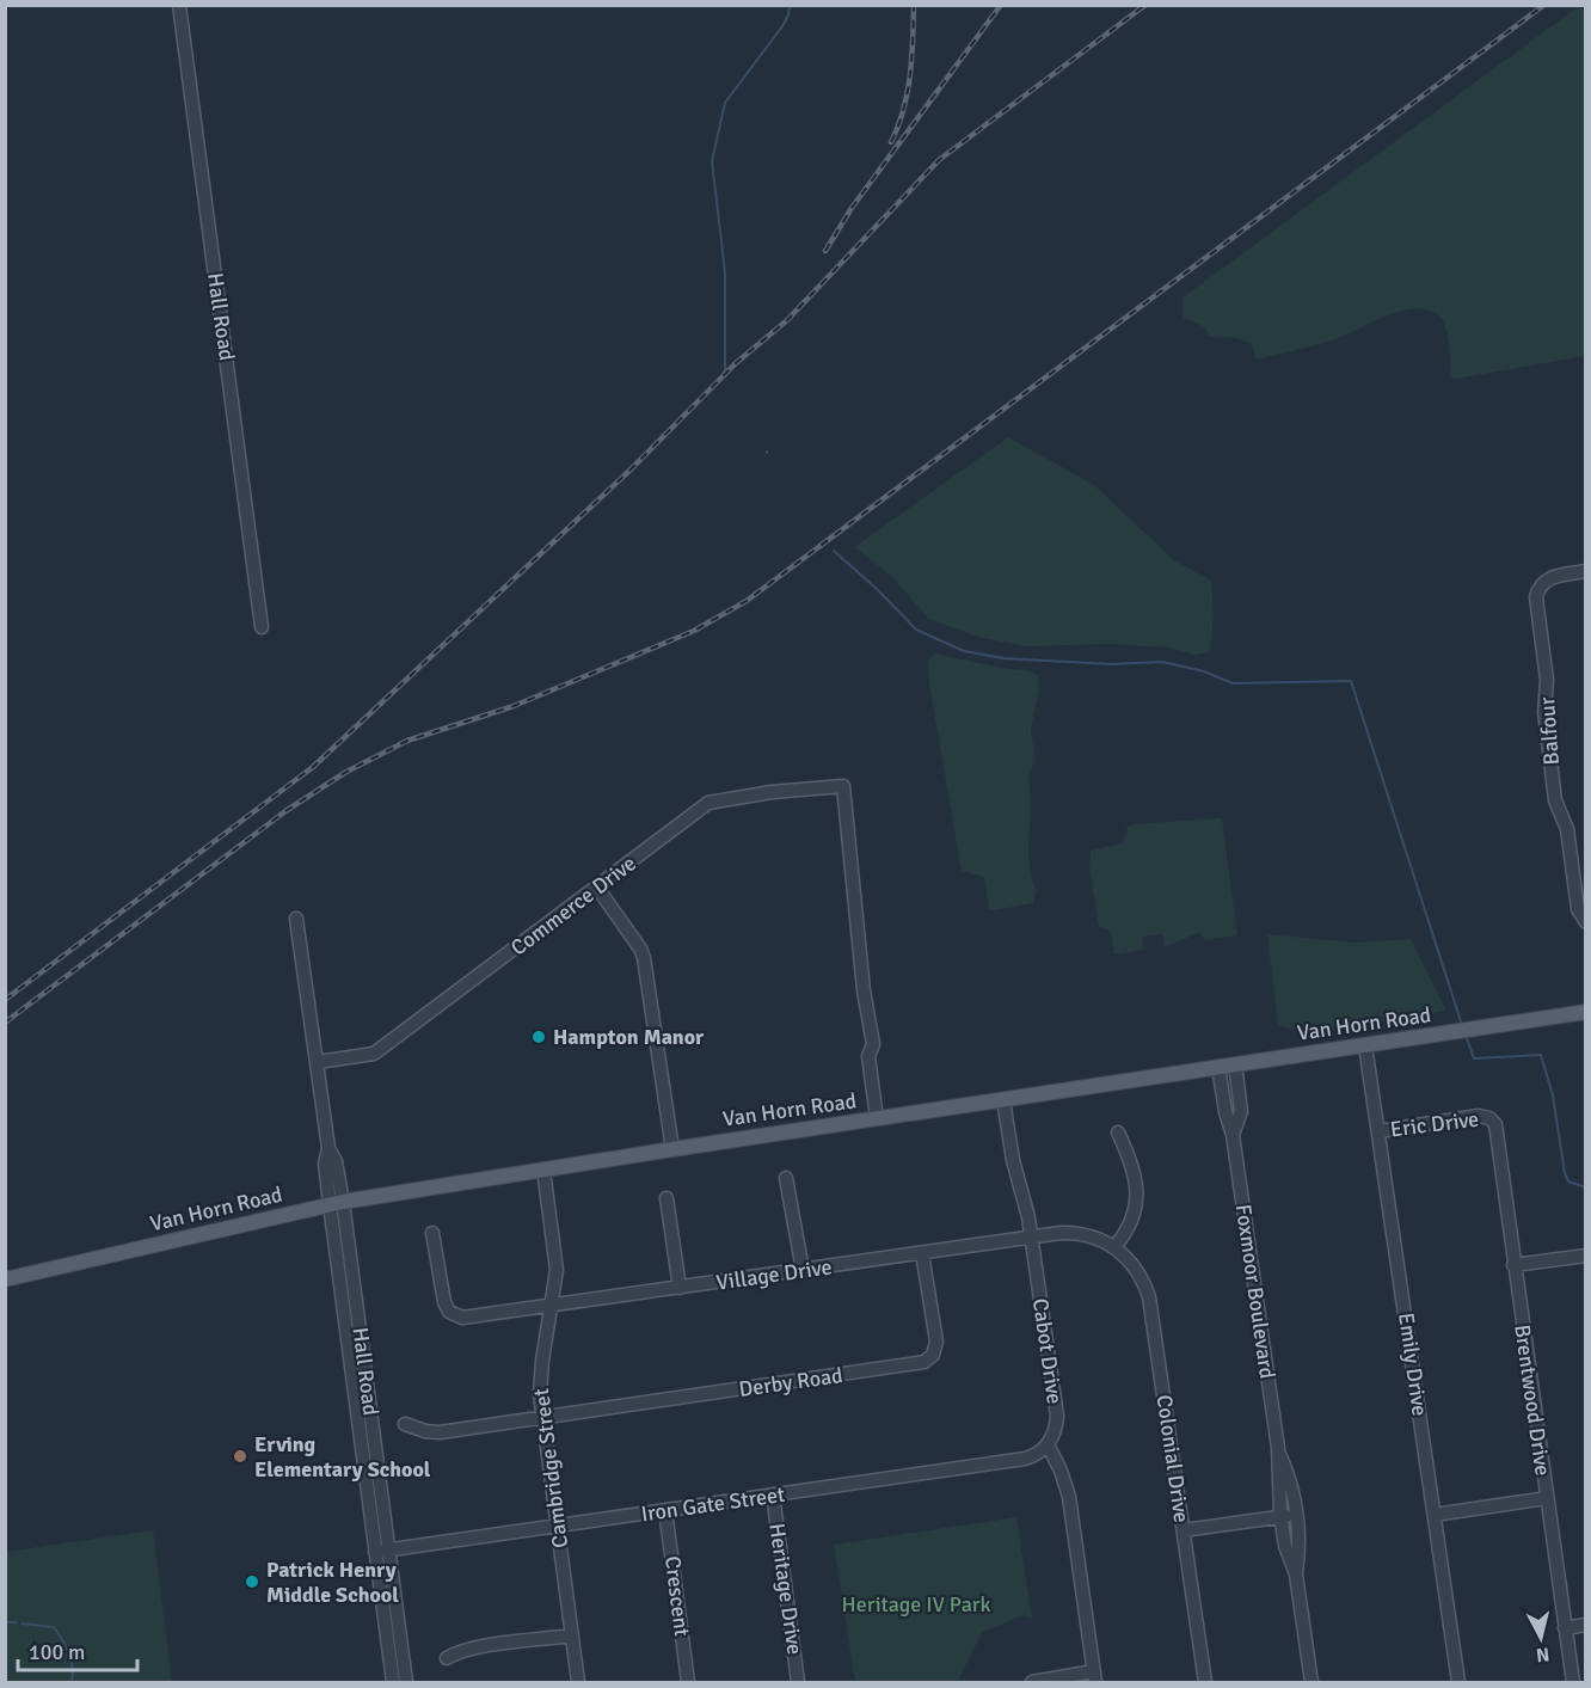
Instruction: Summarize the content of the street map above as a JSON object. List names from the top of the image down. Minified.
{"streets":{"main road":["Van Horn Road"],"street":["Hall Road","Balfour","Commerce Drive","Eric Drive","Village Drive","Foxmoor Boulevard","Cabot Drive","Emily Drive","Derby Road","Brentwood Drive","Colonial Drive","Cambridge Street","Iron Gate Street","Heritage Drive","Crescent"]},"crossings":[["Hall Road","Commerce Drive"],["Hall Road","Van Horn Road"],["Hall Road","Iron Gate Street"],["Commerce Drive","Van Horn Road"],["Van Horn Road","Foxmoor Boulevard"],["Van Horn Road","Cabot Drive"],["Van Horn Road","Emily Drive"],["Van Horn Road","Cambridge Street"],["Eric Drive","Emily Drive"],["Eric Drive","Brentwood Drive"],["Village Drive","Cabot Drive"],["Village Drive","Derby Road"],["Village Drive","Colonial Drive"],["Village Drive","Cambridge Street"],["Cabot Drive","Iron Gate Street"],["Derby Road","Cambridge Street"],["Cambridge Street","Iron Gate Street"],["Iron Gate Street","Heritage Drive"],["Iron Gate Street","Crescent"]],"parks":["Heritage IV Park"],"places":["Hampton Manor","Erving Elementary School","Patrick Henry Middle School"],"scale_bar":"100 m","north":"bottom"}
